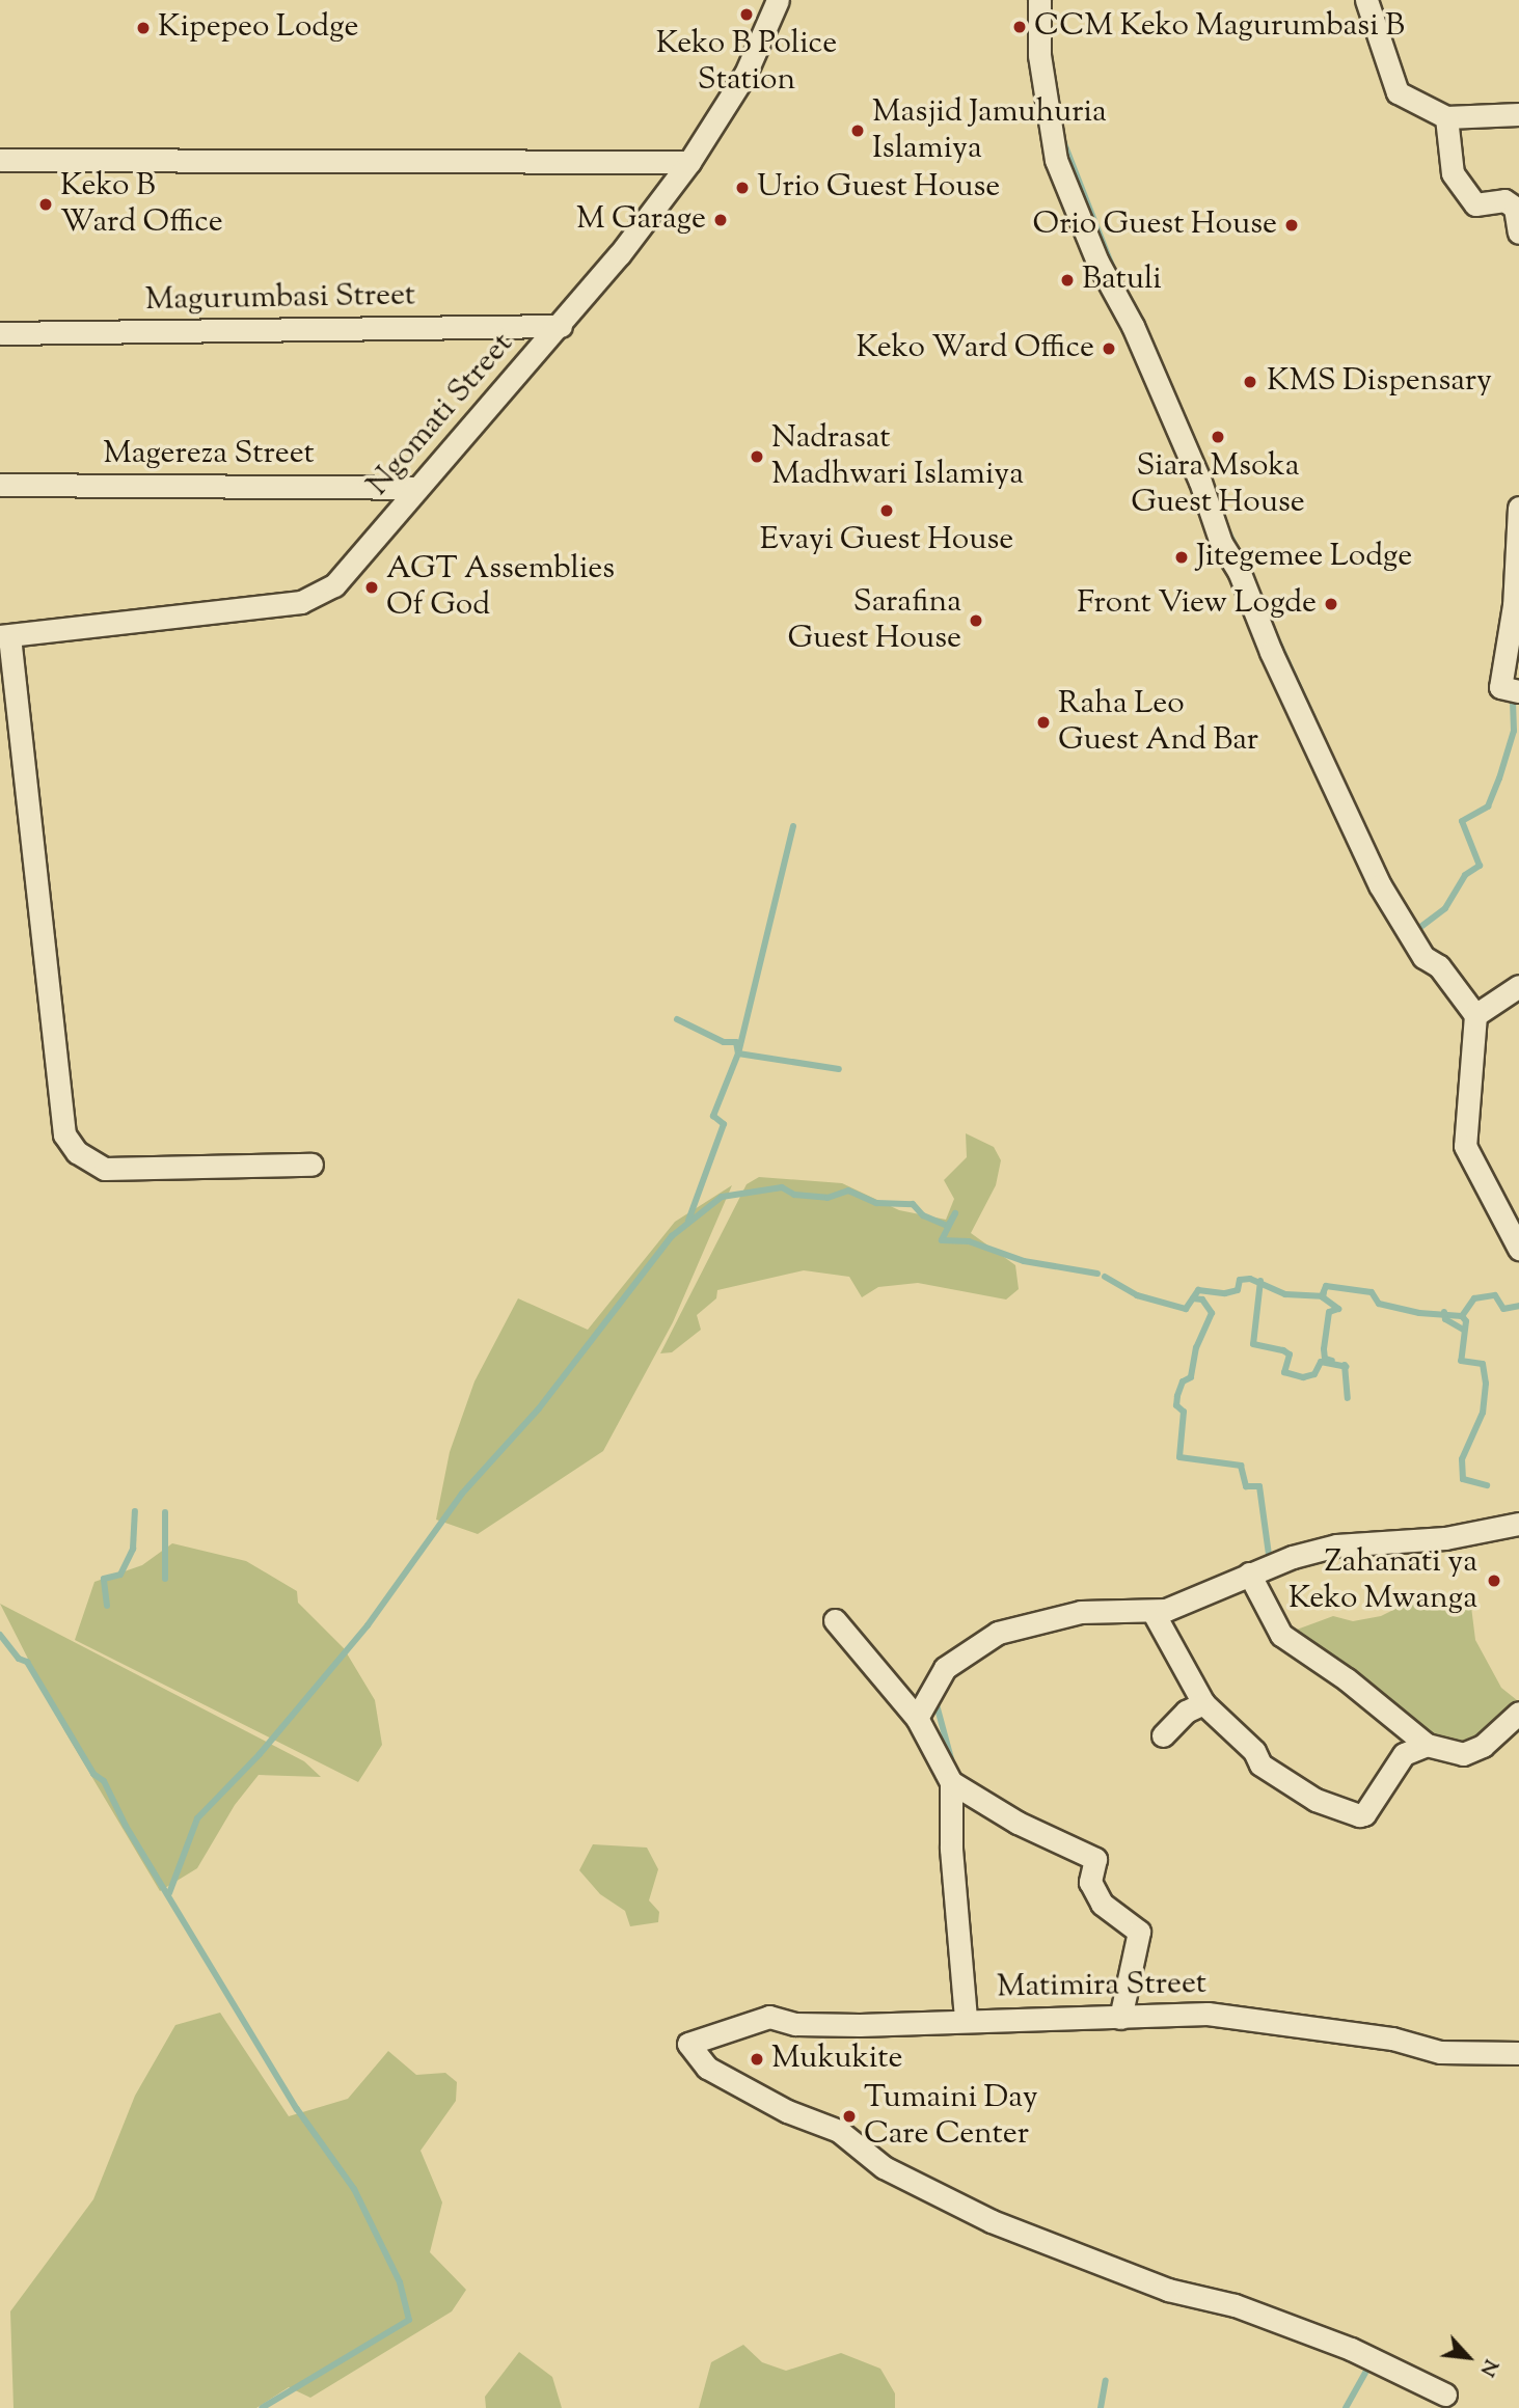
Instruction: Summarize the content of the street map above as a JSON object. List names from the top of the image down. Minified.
{"streets":{"street":["Magurumbasi Street","Ngomati Street","Magereza Street","Matimira Street"]},"crossings":[["Magurumbasi Street","Ngomati Street"],["Ngomati Street","Magereza Street"]],"places":["Keko B Police Station","CCM Keko Magurumbasi B","Kipepeo Lodge","Masjid Jamuhuria Islamiya","Urio Guest House","Keko B Ward Office","M Garage","Orio Guest House","Batuli","Keko Ward Office","KMS Dispensary","Siara Msoka Guest House","Nadrasat Madhwari Islamiya","Evayi Guest House","Jitegemee Lodge","AGT Assemblies Of God","Front View Logde","Sarafina Guest House","Raha Leo Guest And Bar","Zahanati ya Keko Mwanga","Mukukite","Tumaini Day Care Center"],"north":"bottom right"}
